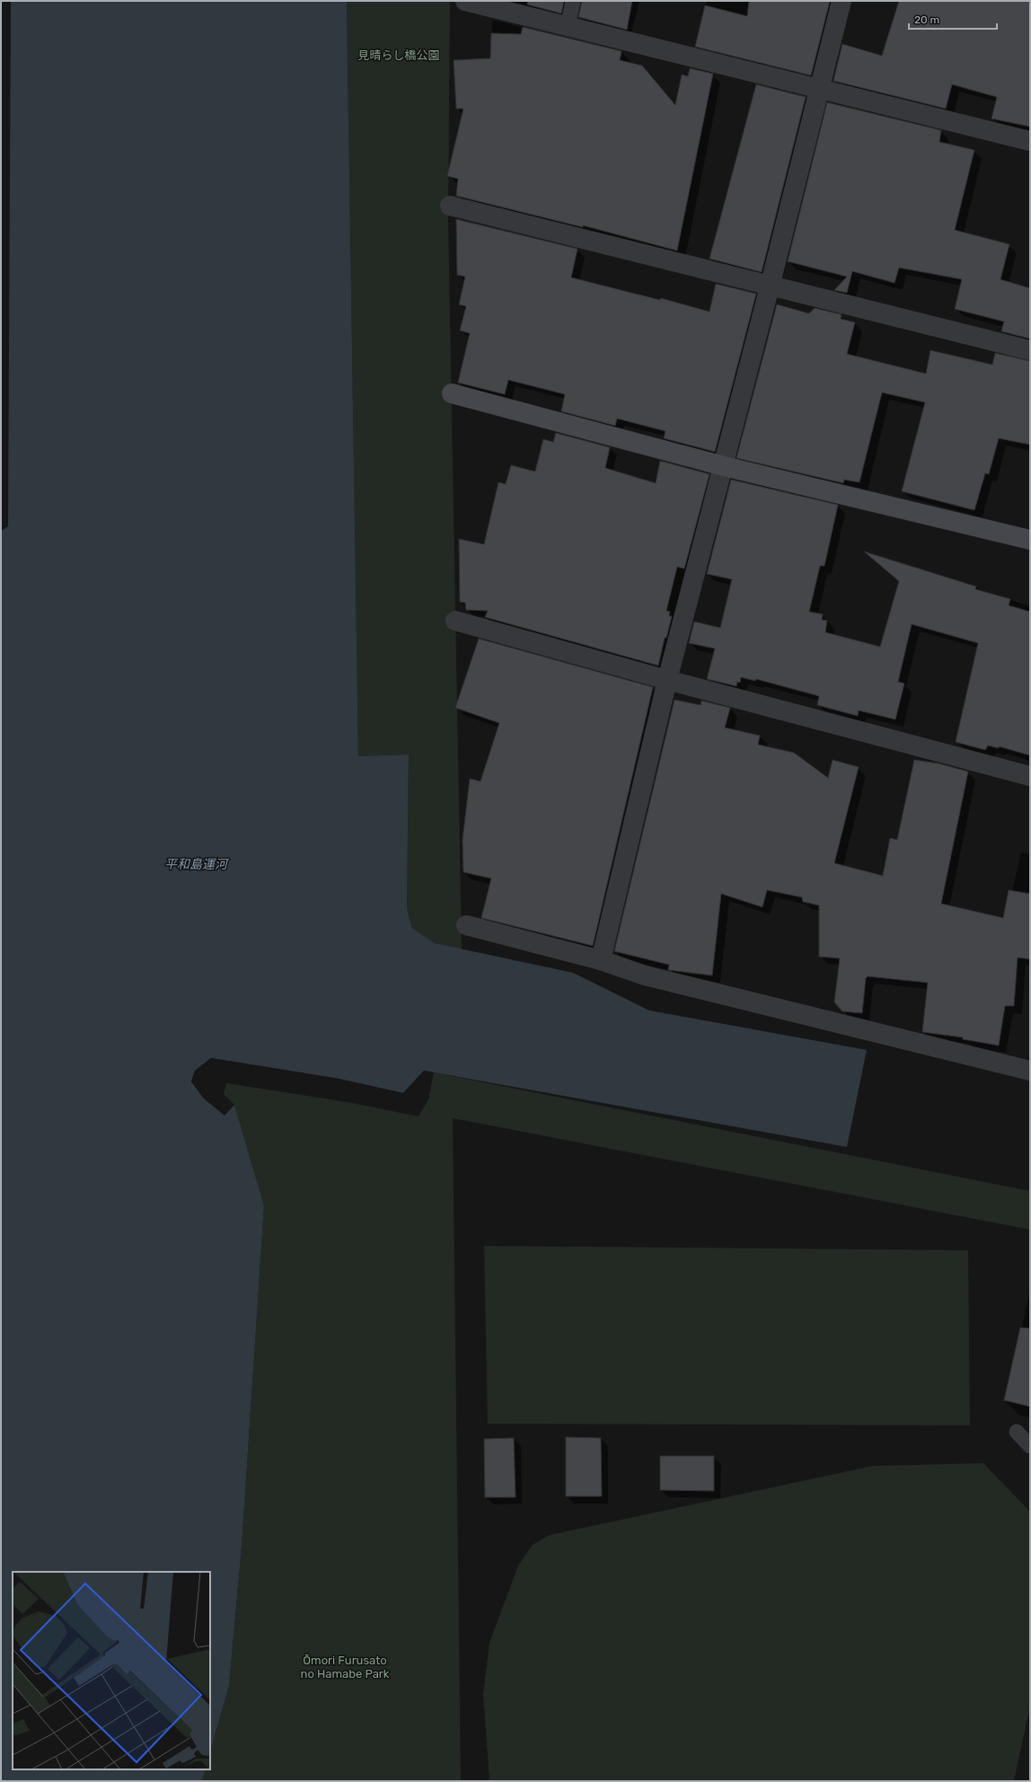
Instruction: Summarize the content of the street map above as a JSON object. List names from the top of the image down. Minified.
{"water":["平和島運河"],"parks":["見晴らし橋公園","Ōmori Furusato no Hamabe Park"],"scale_bar":"20 m"}
